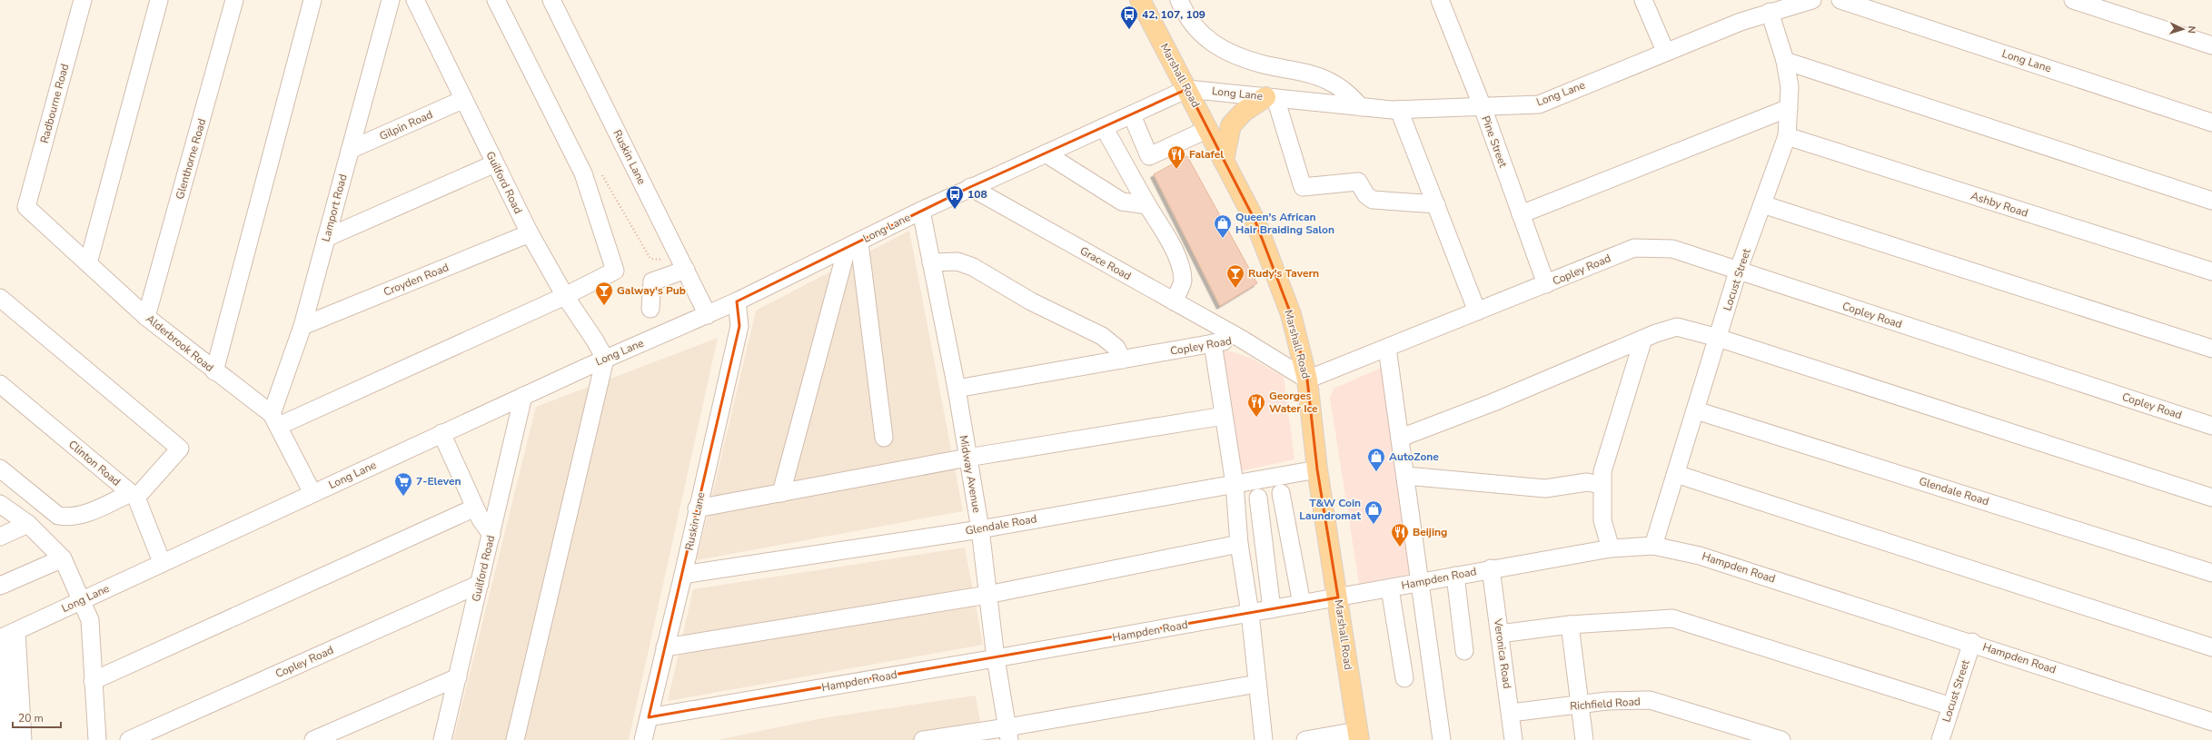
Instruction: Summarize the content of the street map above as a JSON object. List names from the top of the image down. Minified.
{"streets":{"main road":["Marshall Road"],"street":["Long Lane","Radbourne Road","Gilpin Road","Pine Street","Ruskin Lane","Glenthorne Road","Guilford Road","Ashby Road","Lamport Road","Grace Road","Copley Road","Croyden Road","Locust Street","Alderbrook Road","Clinton Road","Midway Avenue","Glendale Road","Hampden Road","Veronica Road","Richfield Road"]},"crossings":[["Long Lane","Marshall Road"],["Long Lane","Pine Street"],["Long Lane","Ruskin Lane"],["Long Lane","Guilford Road"],["Long Lane","Grace Road"],["Long Lane","Locust Street"],["Long Lane","Alderbrook Road"],["Long Lane","Clinton Road"],["Long Lane","Midway Avenue"],["Marshall Road","Copley Road"],["Marshall Road","Glendale Road"],["Marshall Road","Hampden Road"],["Radbourne Road","Alderbrook Road"],["Gilpin Road","Guilford Road"],["Gilpin Road","Lamport Road"],["Pine Street","Copley Road"],["Ruskin Lane","Glendale Road"],["Ruskin Lane","Hampden Road"],["Glenthorne Road","Alderbrook Road"],["Guilford Road","Copley Road"],["Guilford Road","Croyden Road"],["Ashby Road","Locust Street"],["Lamport Road","Croyden Road"],["Lamport Road","Alderbrook Road"],["Grace Road","Copley Road"],["Copley Road","Locust Street"],["Copley Road","Midway Avenue"],["Locust Street","Glendale Road"],["Locust Street","Hampden Road"],["Midway Avenue","Glendale Road"],["Midway Avenue","Hampden Road"],["Hampden Road","Veronica Road"],["Veronica Road","Richfield Road"]],"places":{"bus stop":["42, 107, 109","108"],"restaurant":["Falafel","Georges Water Ice","Beijing"],"shop":["Queen's African Hair Braiding Salon","AutoZone","T&W Coin Laundromat"],"bar":["Rudy's Tavern","Galway's Pub"],"supermarket":["7-Eleven"]},"scale_bar":"20 m","north":"right"}
